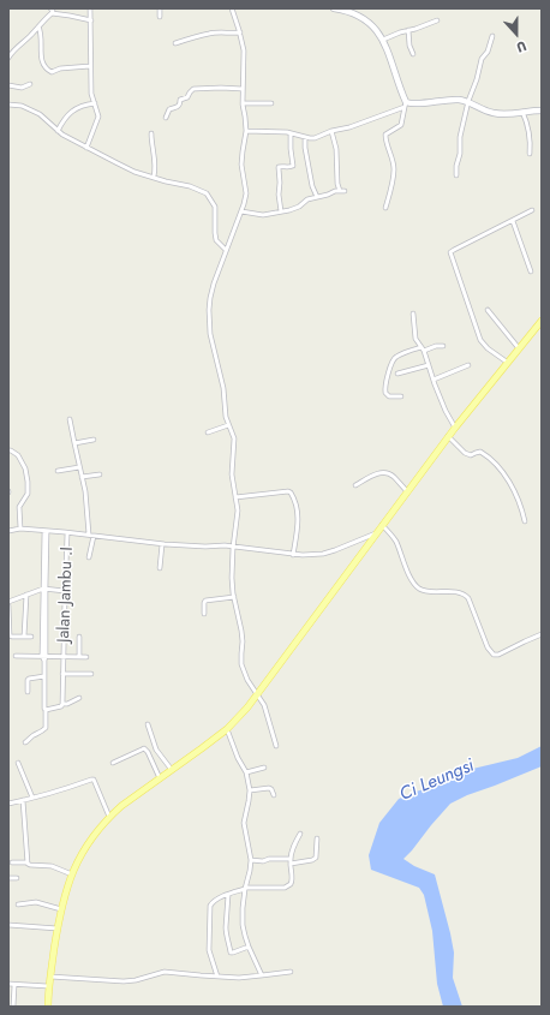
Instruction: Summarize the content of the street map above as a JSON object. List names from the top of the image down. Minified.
{"streets":{"street":["Jalan Jambu .I"]},"water":["Ci Leungsi"],"north":"bottom"}
